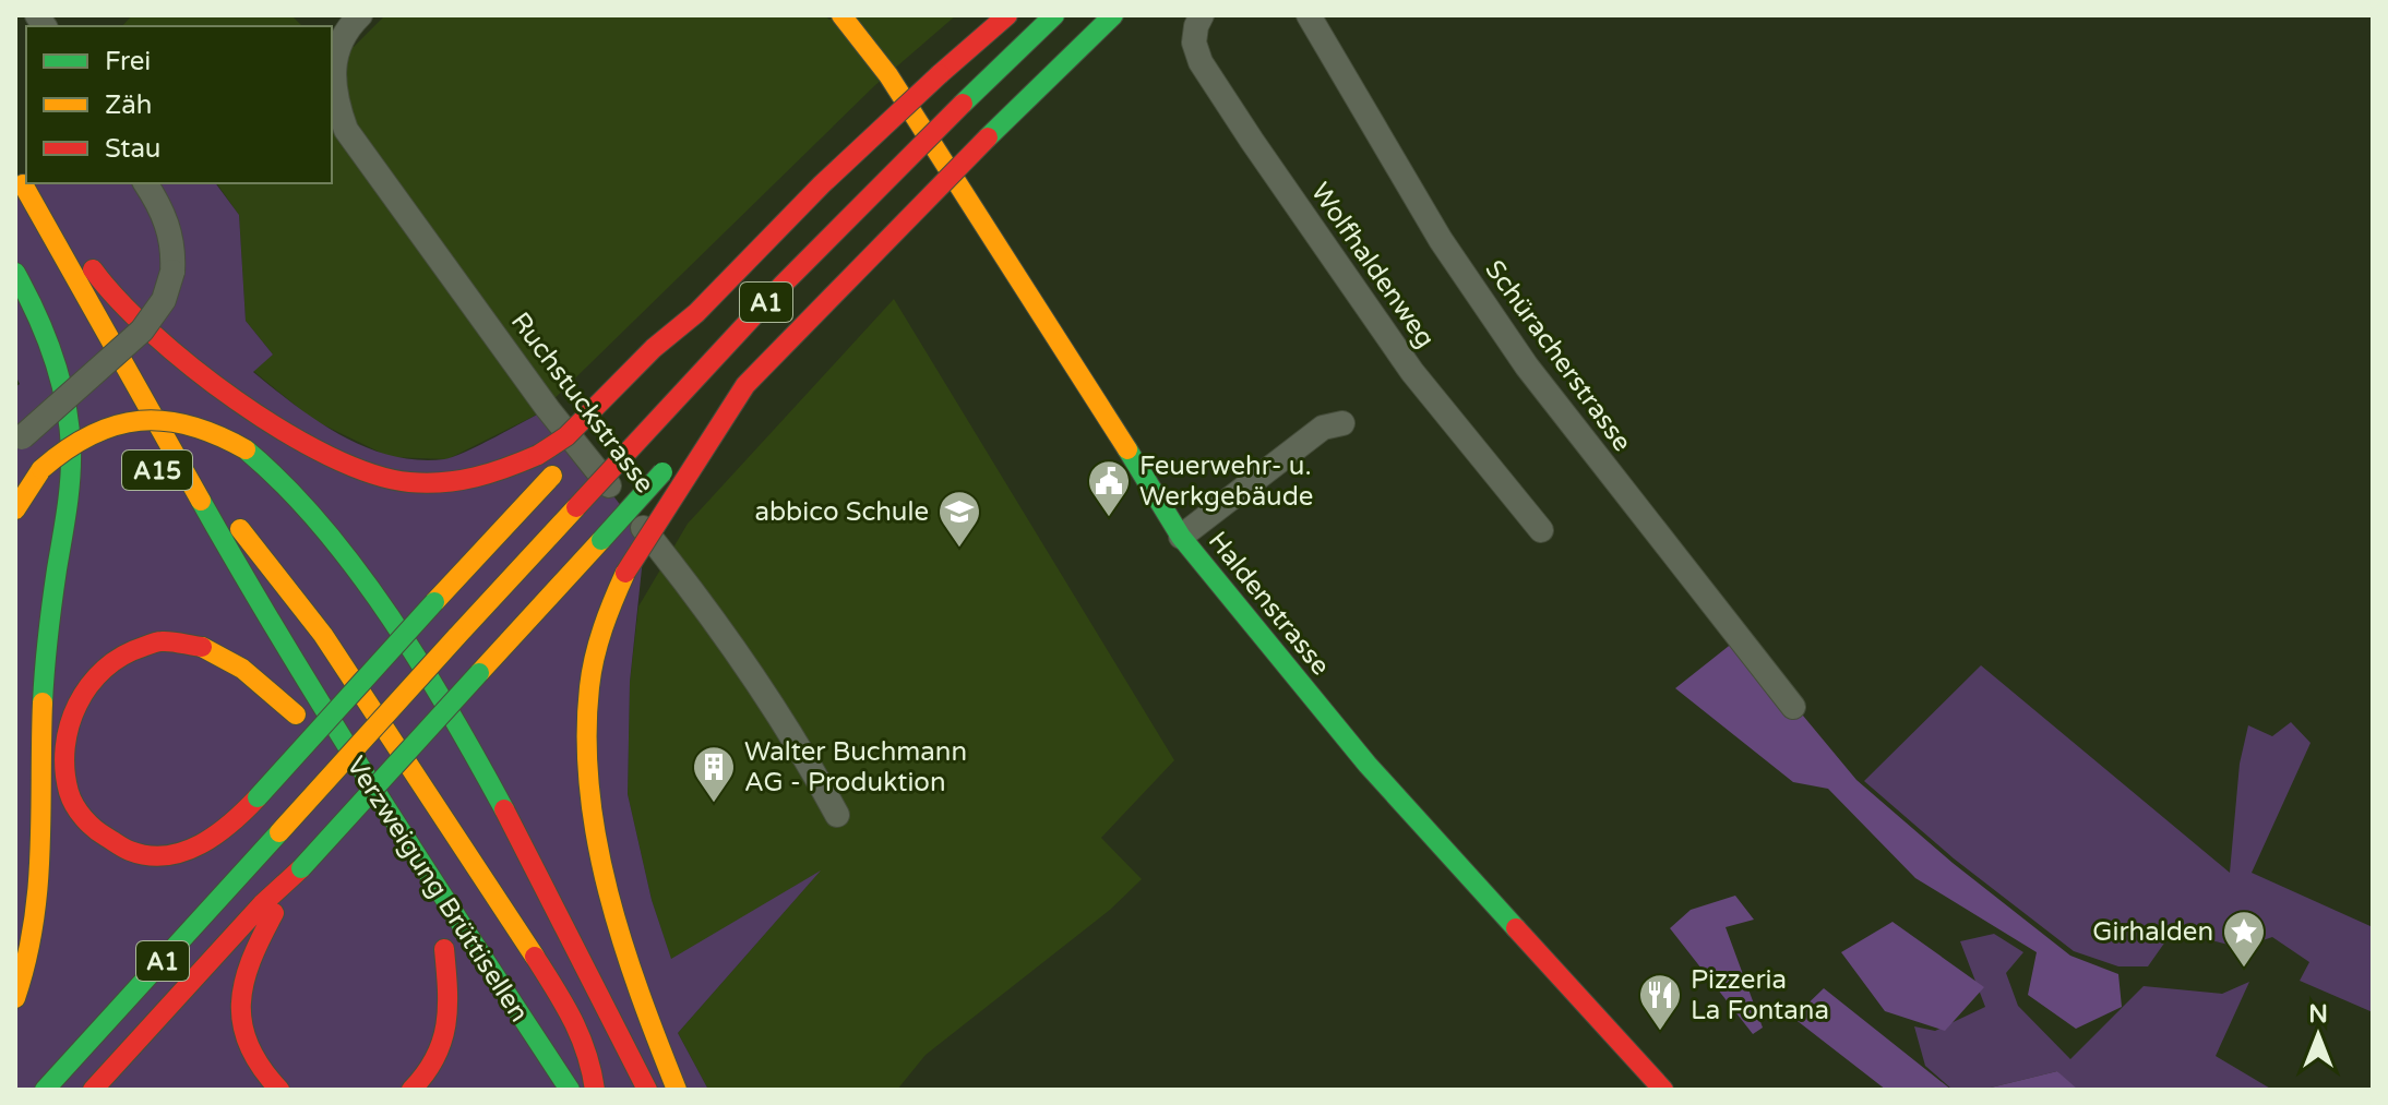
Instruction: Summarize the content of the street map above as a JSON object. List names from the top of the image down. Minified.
{"streets":{"main road":["A1","A15","Haldenstrasse","Verzweigung Brüttisellen"],"street":["Wolfhaldenweg","Schüracherstrasse","Ruchstuckstrasse"]},"places":{"public building":["Feuerwehr- u. Werkgebäude"],"school or university":["abbico Schule"],"building":["Walter Buchmann AG - Produktion"],"place":["Girhalden"],"restaurant":["Pizzeria La Fontana"]},"legend":["Frei","Zäh","Stau"],"north":"top"}
